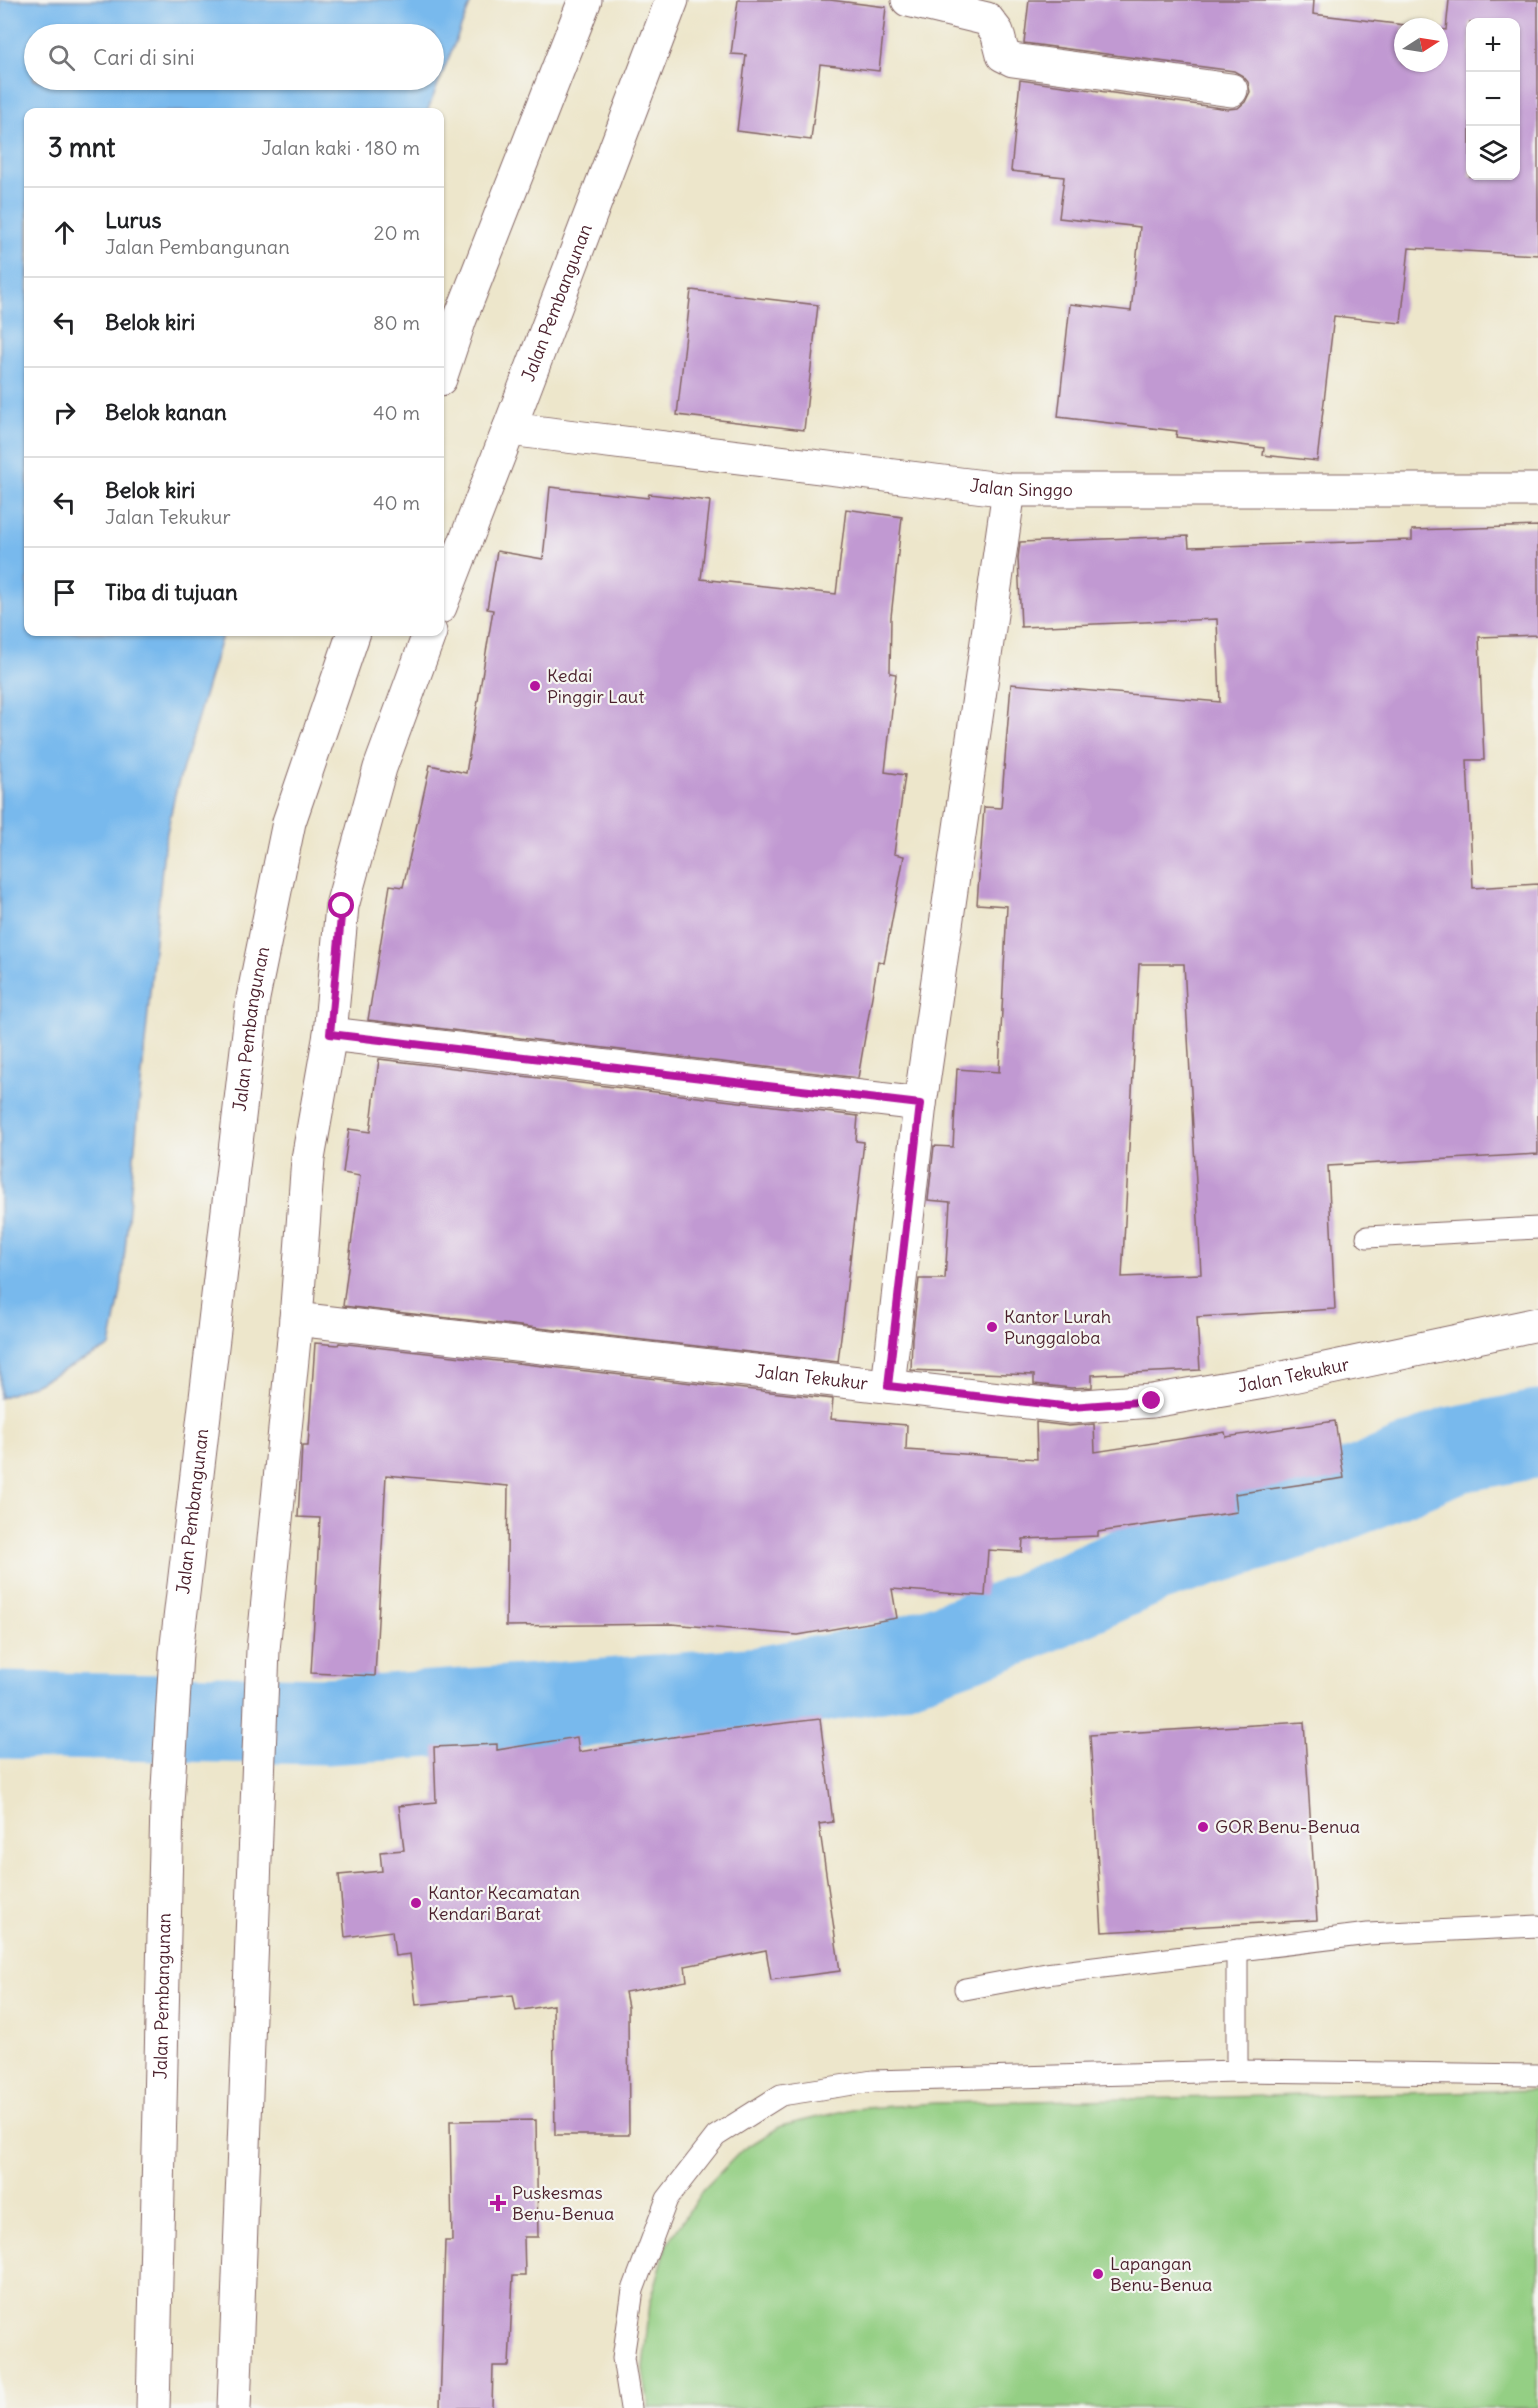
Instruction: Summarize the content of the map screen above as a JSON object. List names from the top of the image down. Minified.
{"streets":{"main road":["Jalan Pembangunan","Jalan Singgo","Jalan Tekukur"]},"crossings":[["Jalan Pembangunan","Jalan Singgo"]],"places":{"other":["Kedai Pinggir Laut","Kantor Lurah Punggaloba","GOR Benu-Benua","Kantor Kecamatan Kendari Barat","Lapangan Benu-Benua"],"health":["Puskesmas Benu-Benua"]},"north":"right","page":{"map_buttons":["+","−"],"search":"Cari di sini","heading":["3 mnt","Jalan kaki · 180 m"],"list":[["Lurus","Jalan Pembangunan","20 m"],["Belok kiri","80 m"],["Belok kanan","40 m"],["Belok kiri","Jalan Tekukur","40 m"],"Tiba di tujuan"]}}
